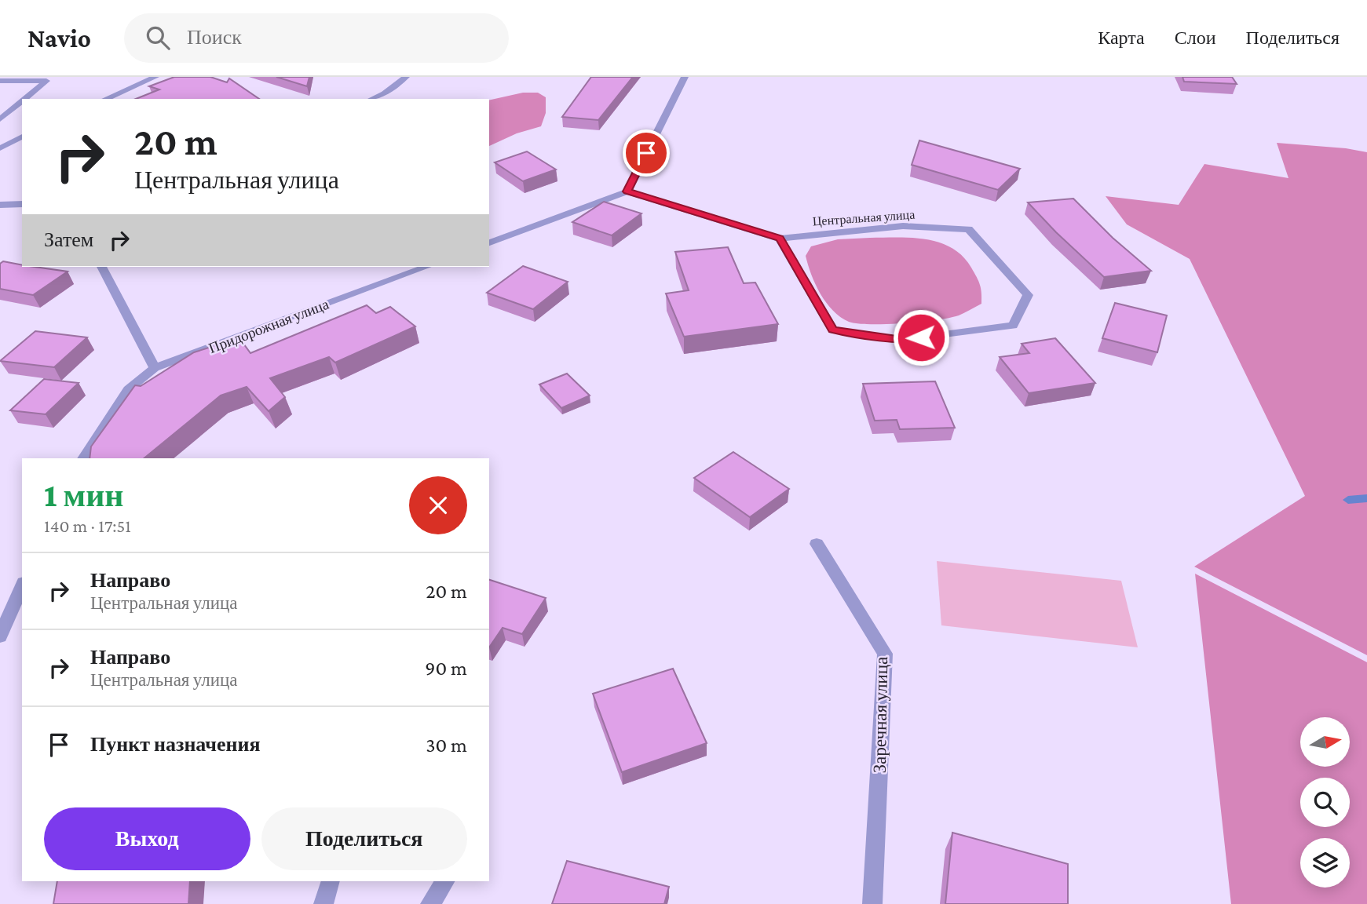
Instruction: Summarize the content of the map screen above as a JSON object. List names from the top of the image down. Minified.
{"streets":{"street":["Центральная улица","Придорожная улица","Заречная улица"]},"north":"right","page":{"header":"Navio","search":"Поиск","nav":["Карта","Слои","Поделиться"],"turn":["20 m","Центральная улица"],"then":"Затем","heading":["1 мин","140 m · 17:51"],"list":[{"name":"Направо","note":"Центральная улица","value":"20 m"},{"name":"Направо","note":"Центральная улица","value":"90 m"},{"name":"Пункт назначения","value":"30 m"}],"buttons":["Выход","Поделиться"]}}
